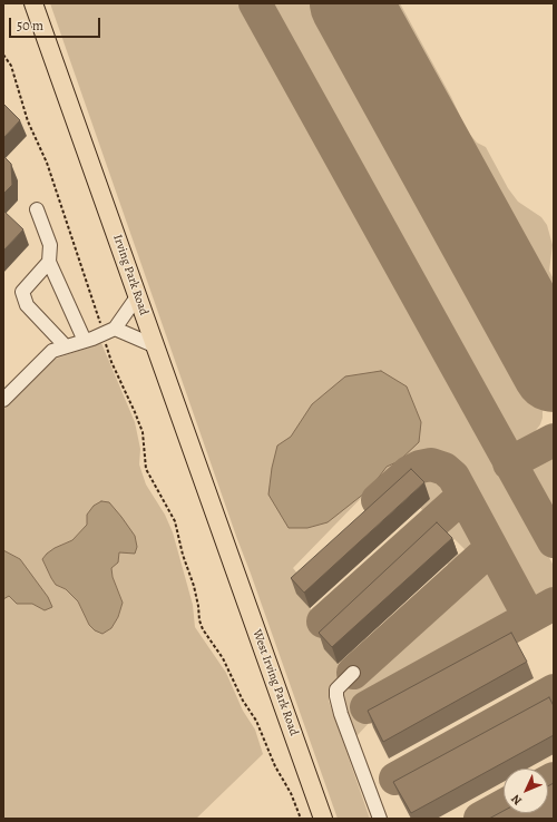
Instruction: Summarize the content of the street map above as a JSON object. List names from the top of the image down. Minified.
{"streets":{"main road":["Irving Park Road","West Irving Park Road"]},"crossings":[["Irving Park Road","West Irving Park Road"]],"scale_bar":"50 m","north":"bottom left"}
